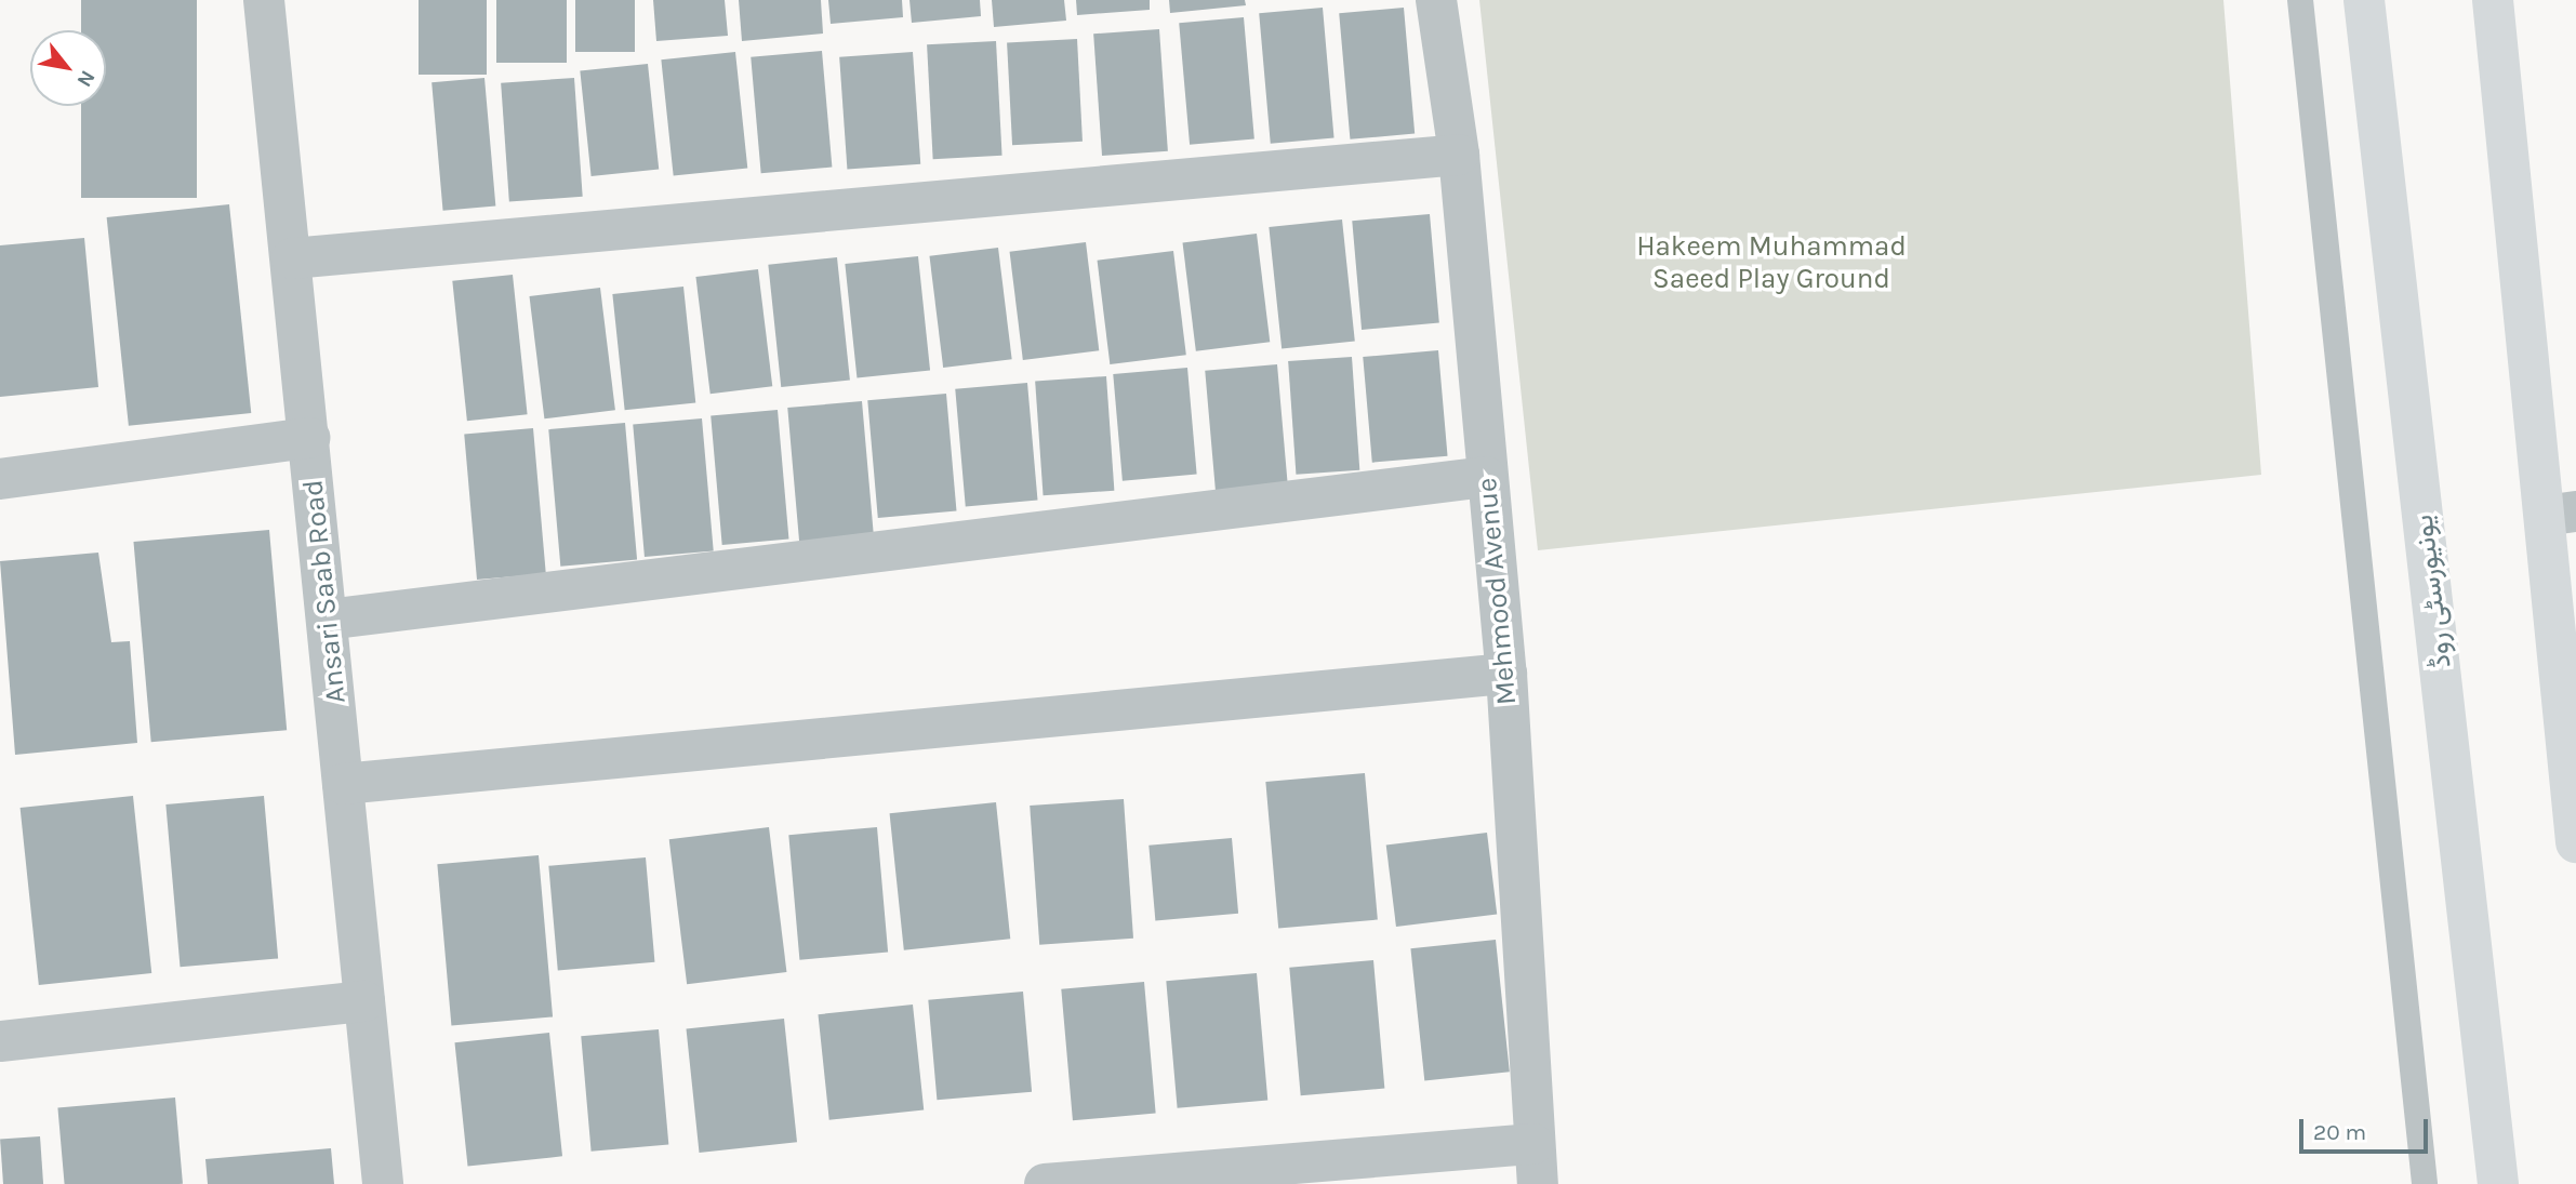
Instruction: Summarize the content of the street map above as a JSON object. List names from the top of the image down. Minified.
{"streets":{"main road":["یونیورسٹی روڈ"],"street":["Ansari Saab Road","Mehmood Avenue"]},"parks":["Hakeem Muhammad Saeed Play Ground"],"scale_bar":"20 m","north":"bottom right"}
